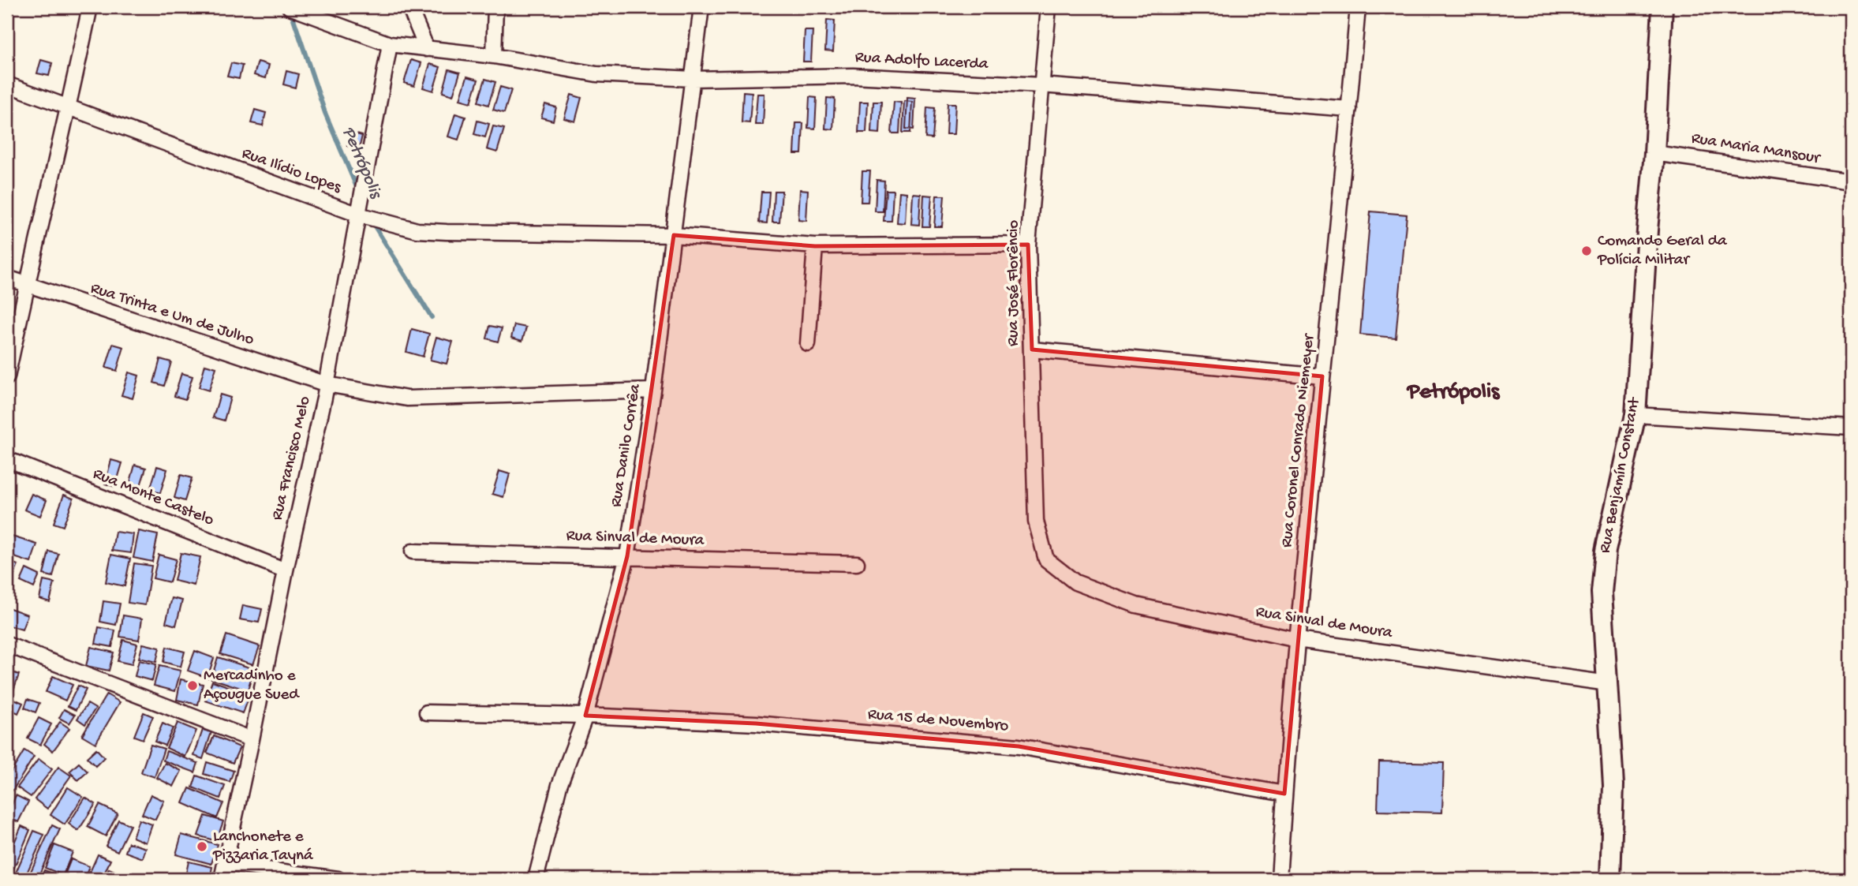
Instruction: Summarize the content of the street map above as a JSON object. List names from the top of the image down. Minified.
{"streets":{"street":["Rua Adolfo Lacerda","Rua Maria Mansour","Rua Ilídio Lopes","Rua José Florêncio","Rua Trinta e Um de Julho","Rua Coronel Conrado Niemeyer","Rua Danilo Corrêa","Rua Francisco Melo","Rua Benjamín Constant","Rua Monte Castelo","Rua Sinval de Moura","Rua 15 de Novembro"]},"crossings":[["Rua Adolfo Lacerda","Rua José Florêncio"],["Rua Adolfo Lacerda","Rua Coronel Conrado Niemeyer"],["Rua Adolfo Lacerda","Rua Danilo Corrêa"],["Rua Adolfo Lacerda","Rua Francisco Melo"],["Rua Maria Mansour","Rua Benjamín Constant"],["Rua Ilídio Lopes","Rua José Florêncio"],["Rua Ilídio Lopes","Rua Danilo Corrêa"],["Rua Ilídio Lopes","Rua Francisco Melo"],["Rua José Florêncio","Rua Sinval de Moura"],["Rua Trinta e Um de Julho","Rua Danilo Corrêa"],["Rua Trinta e Um de Julho","Rua Francisco Melo"],["Rua Coronel Conrado Niemeyer","Rua Sinval de Moura"],["Rua Coronel Conrado Niemeyer","Rua 15 de Novembro"],["Rua Danilo Corrêa","Rua Sinval de Moura"],["Rua Danilo Corrêa","Rua 15 de Novembro"],["Rua Francisco Melo","Rua Monte Castelo"],["Rua Benjamín Constant","Rua Sinval de Moura"]],"districts":["Petrópolis"],"water":["Petrópolis"],"places":["Comando Geral da Polícia Militar","Mercadinho e Açougue Sued","Lanchonete e Pizzaria Tayná"]}
